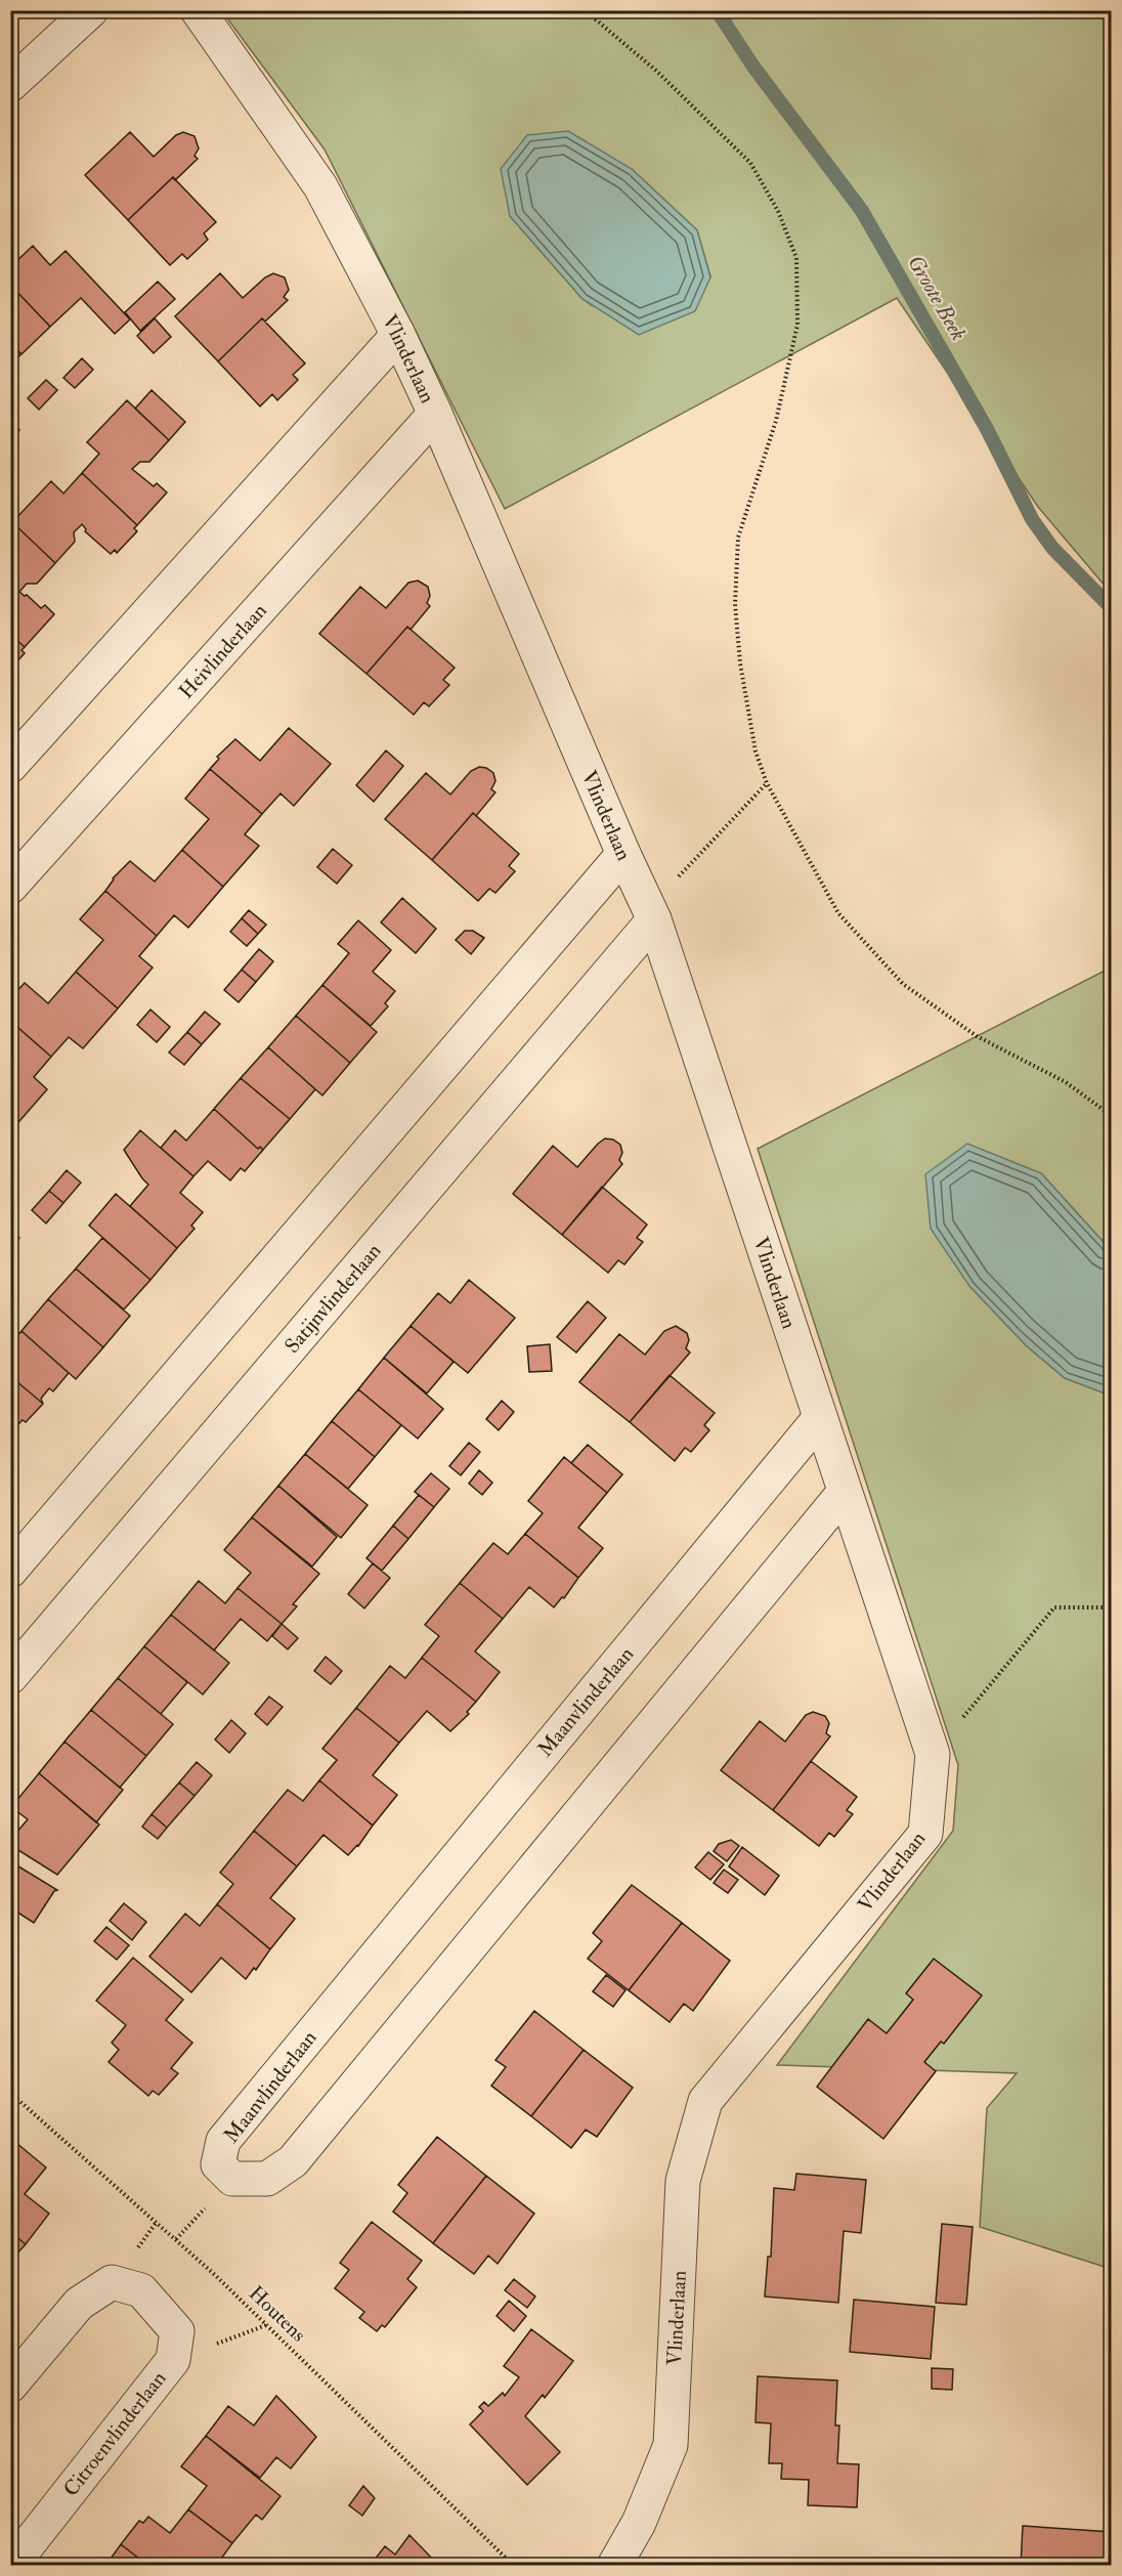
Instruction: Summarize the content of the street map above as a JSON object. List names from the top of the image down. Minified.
{"streets":{"street":["Vlinderlaan","Heivlinderlaan","Satijnvlinderlaan","Maanvlinderlaan","Citroenvlinderlaan"],"path":["Houtens"]},"crossings":[["Vlinderlaan","Heivlinderlaan"],["Vlinderlaan","Satijnvlinderlaan"],["Vlinderlaan","Maanvlinderlaan"]],"water":["Groote Beek"]}
